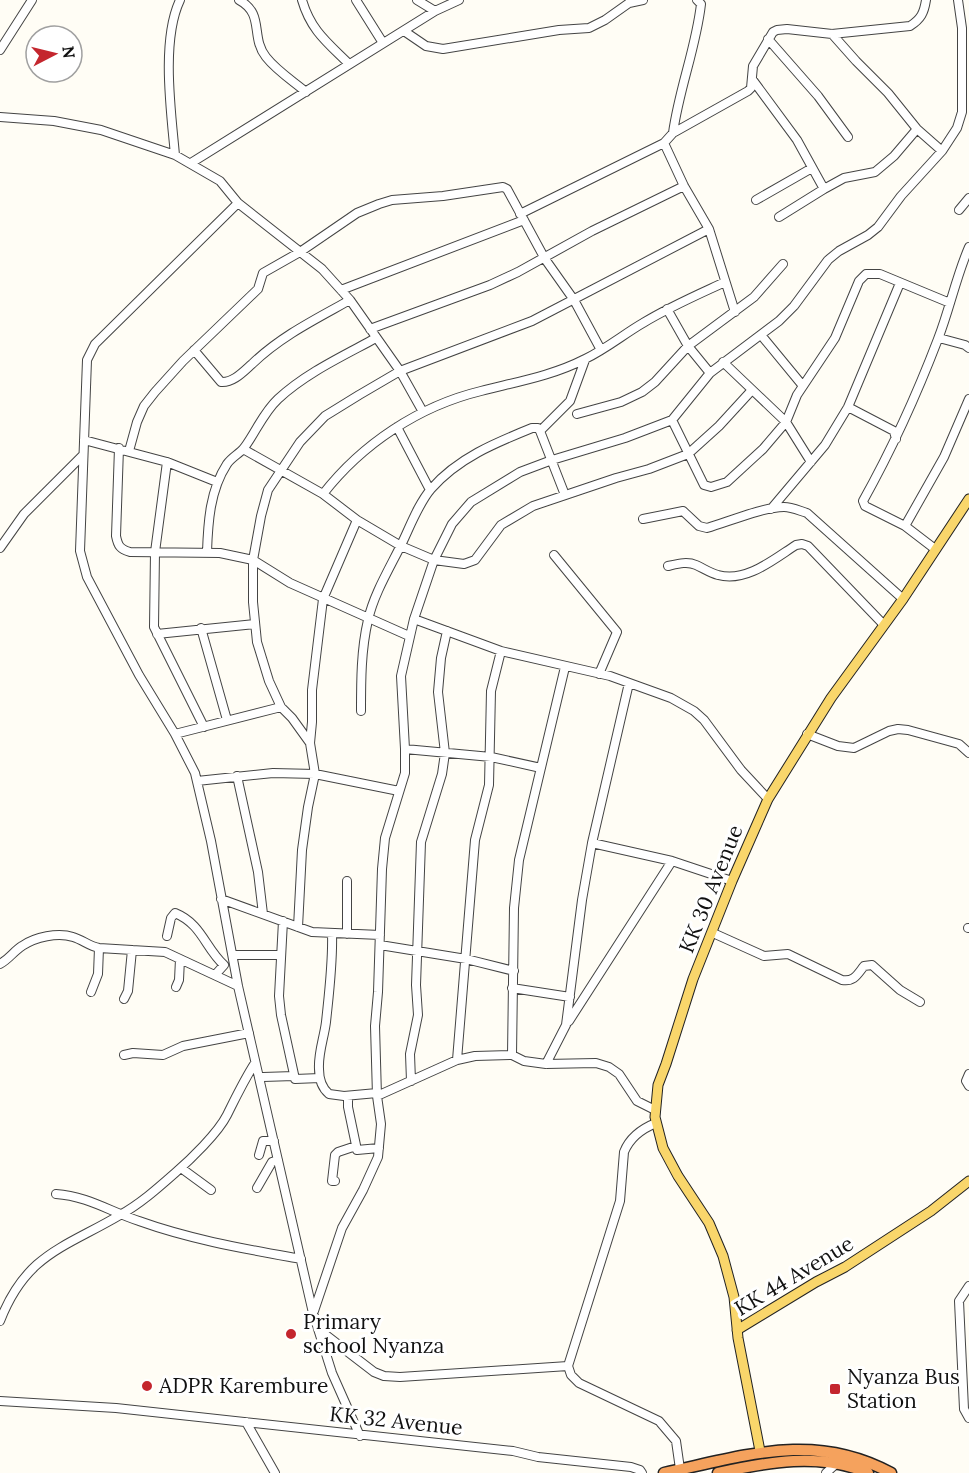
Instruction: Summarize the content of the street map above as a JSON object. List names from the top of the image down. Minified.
{"streets":{"main road":["KK 30 Avenue","KK 44 Avenue"],"street":["KK 32 Avenue"]},"crossings":[["KK 30 Avenue","KK 44 Avenue"]],"places":{"other":["Primary school Nyanza","ADPR Karembure"],"transit":["Nyanza Bus Station"]},"north":"right"}
